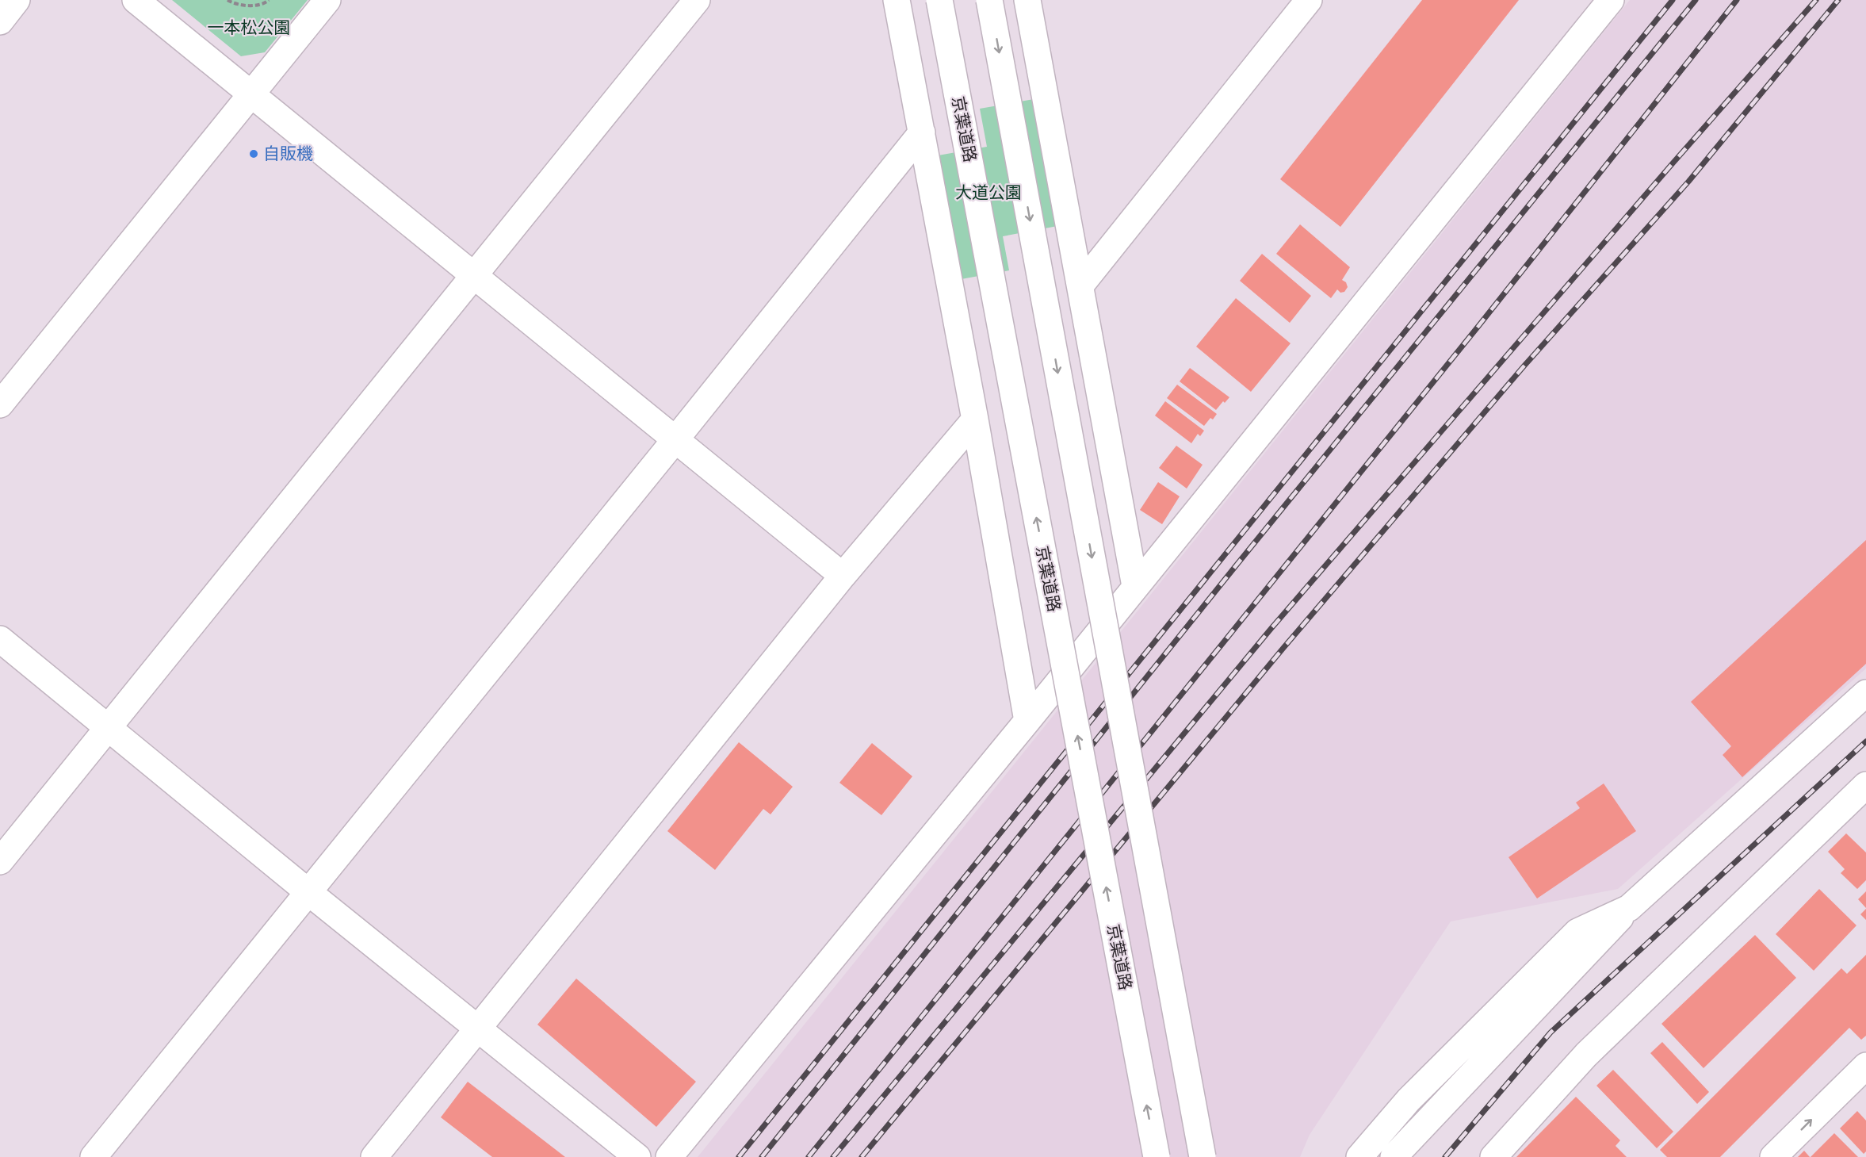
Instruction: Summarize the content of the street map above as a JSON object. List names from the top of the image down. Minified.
{"streets":{"main road":["京葉道路"]},"parks":["一本松公園","大道公園"],"places":["自販機"]}
